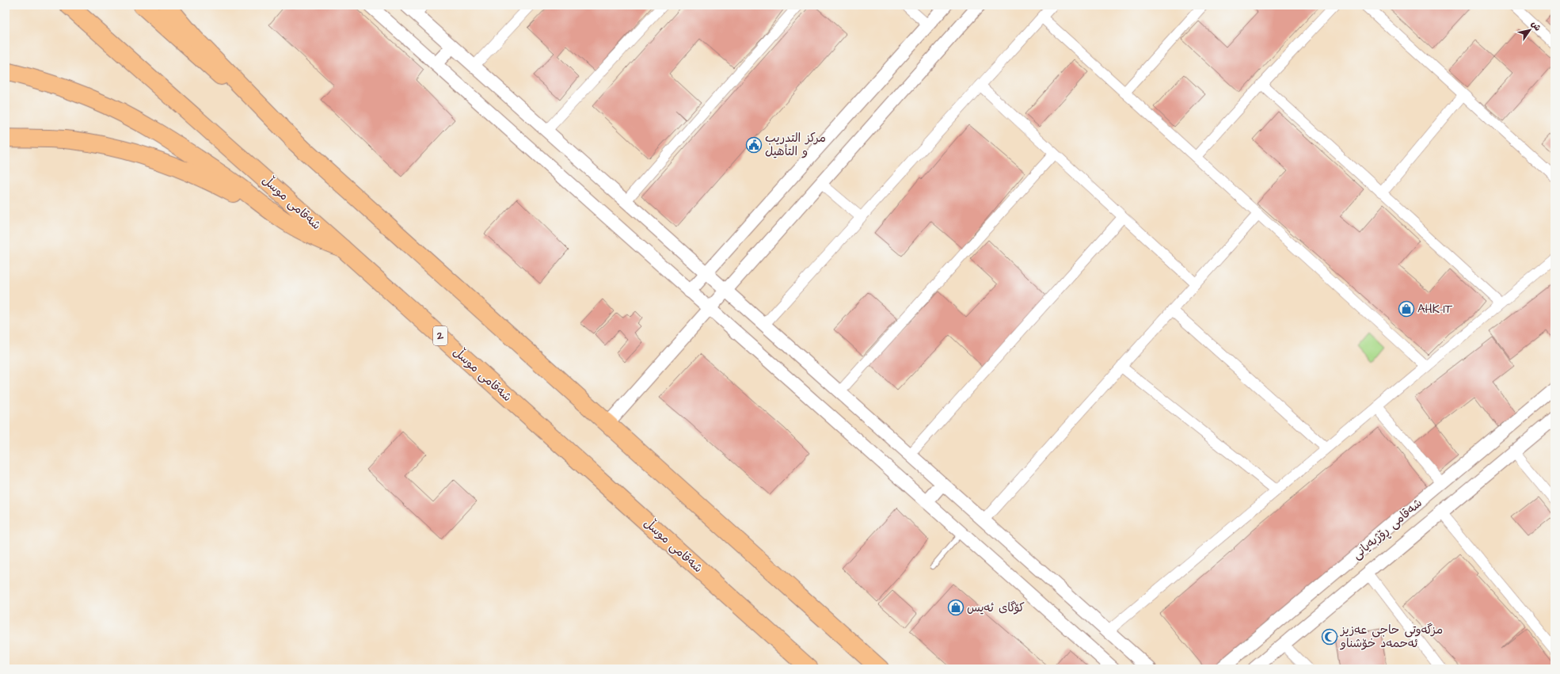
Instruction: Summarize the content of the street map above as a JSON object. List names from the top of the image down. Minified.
{"streets":{"highway":["شەقامی موسڵ","2"],"street":["شەقامی ڕۆژبەیانی"]},"places":{"public building":["مركز التدريب و التأهيل"],"shop":["AHK-IT","کۆگای ئەیس"],"mosque":["مزگەوتی حاجی عەزیز ئەحمەد خۆشناو"]},"north":"top right"}
